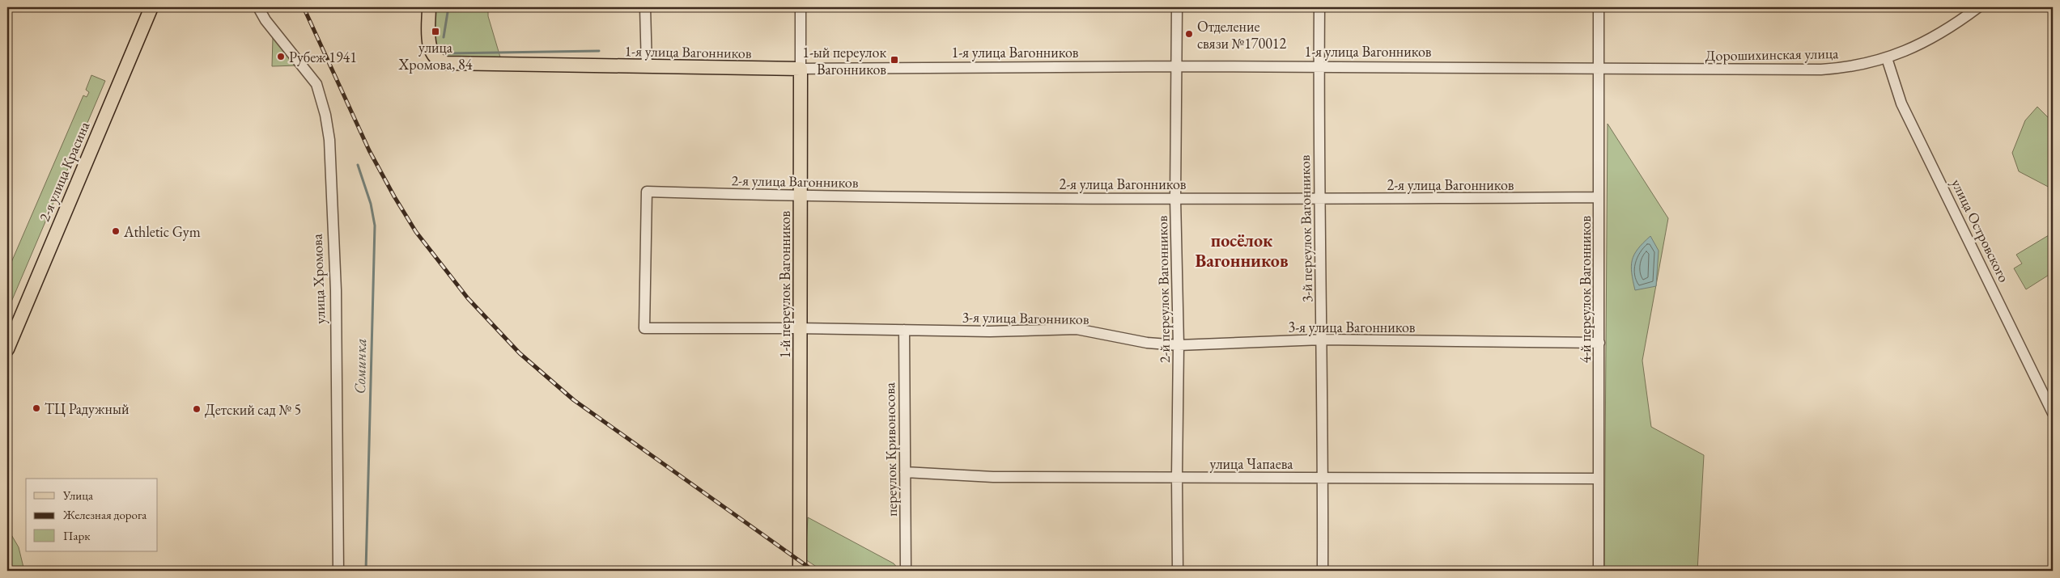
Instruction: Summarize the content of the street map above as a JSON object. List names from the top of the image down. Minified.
{"streets":{"main road":["1-я улица Вагонников","2-я улица Красина","1-й переулок Вагонников"],"street":["Дорошихинская улица","2-я улица Вагонников","3-й переулок Вагонников","улица Островского","улица Хромова","2-й переулок Вагонников","4-й переулок Вагонников","3-я улица Вагонников","переулок Кривоносова","улица Чапаева"]},"crossings":[["1-я улица Вагонников","Дорошихинская улица"],["1-я улица Вагонников","3-й переулок Вагонников"],["1-я улица Вагонников","1-й переулок Вагонников"],["1-я улица Вагонников","2-й переулок Вагонников"],["1-я улица Вагонников","4-й переулок Вагонников"],["Дорошихинская улица","улица Островского"],["Дорошихинская улица","4-й переулок Вагонников"],["2-я улица Вагонников","3-й переулок Вагонников"],["2-я улица Вагонников","1-й переулок Вагонников"],["2-я улица Вагонников","2-й переулок Вагонников"],["2-я улица Вагонников","4-й переулок Вагонников"],["2-я улица Вагонников","3-я улица Вагонников"],["3-й переулок Вагонников","3-я улица Вагонников"],["3-й переулок Вагонников","улица Чапаева"],["1-й переулок Вагонников","3-я улица Вагонников"],["2-й переулок Вагонников","3-я улица Вагонников"],["2-й переулок Вагонников","улица Чапаева"],["4-й переулок Вагонников","3-я улица Вагонников"],["4-й переулок Вагонников","улица Чапаева"],["3-я улица Вагонников","переулок Кривоносова"],["переулок Кривоносова","улица Чапаева"]],"districts":["посёлок Вагонников"],"water":["Соминка"],"places":{"transit":["улица Хромова, 84","1-ый переулок Вагонников"],"other":["Отделение связи №170012","Рубеж 1941","Athletic Gym","ТЦ Радужный","Детский сад № 5"]},"legend":["Улица","Железная дорога","Парк"]}
